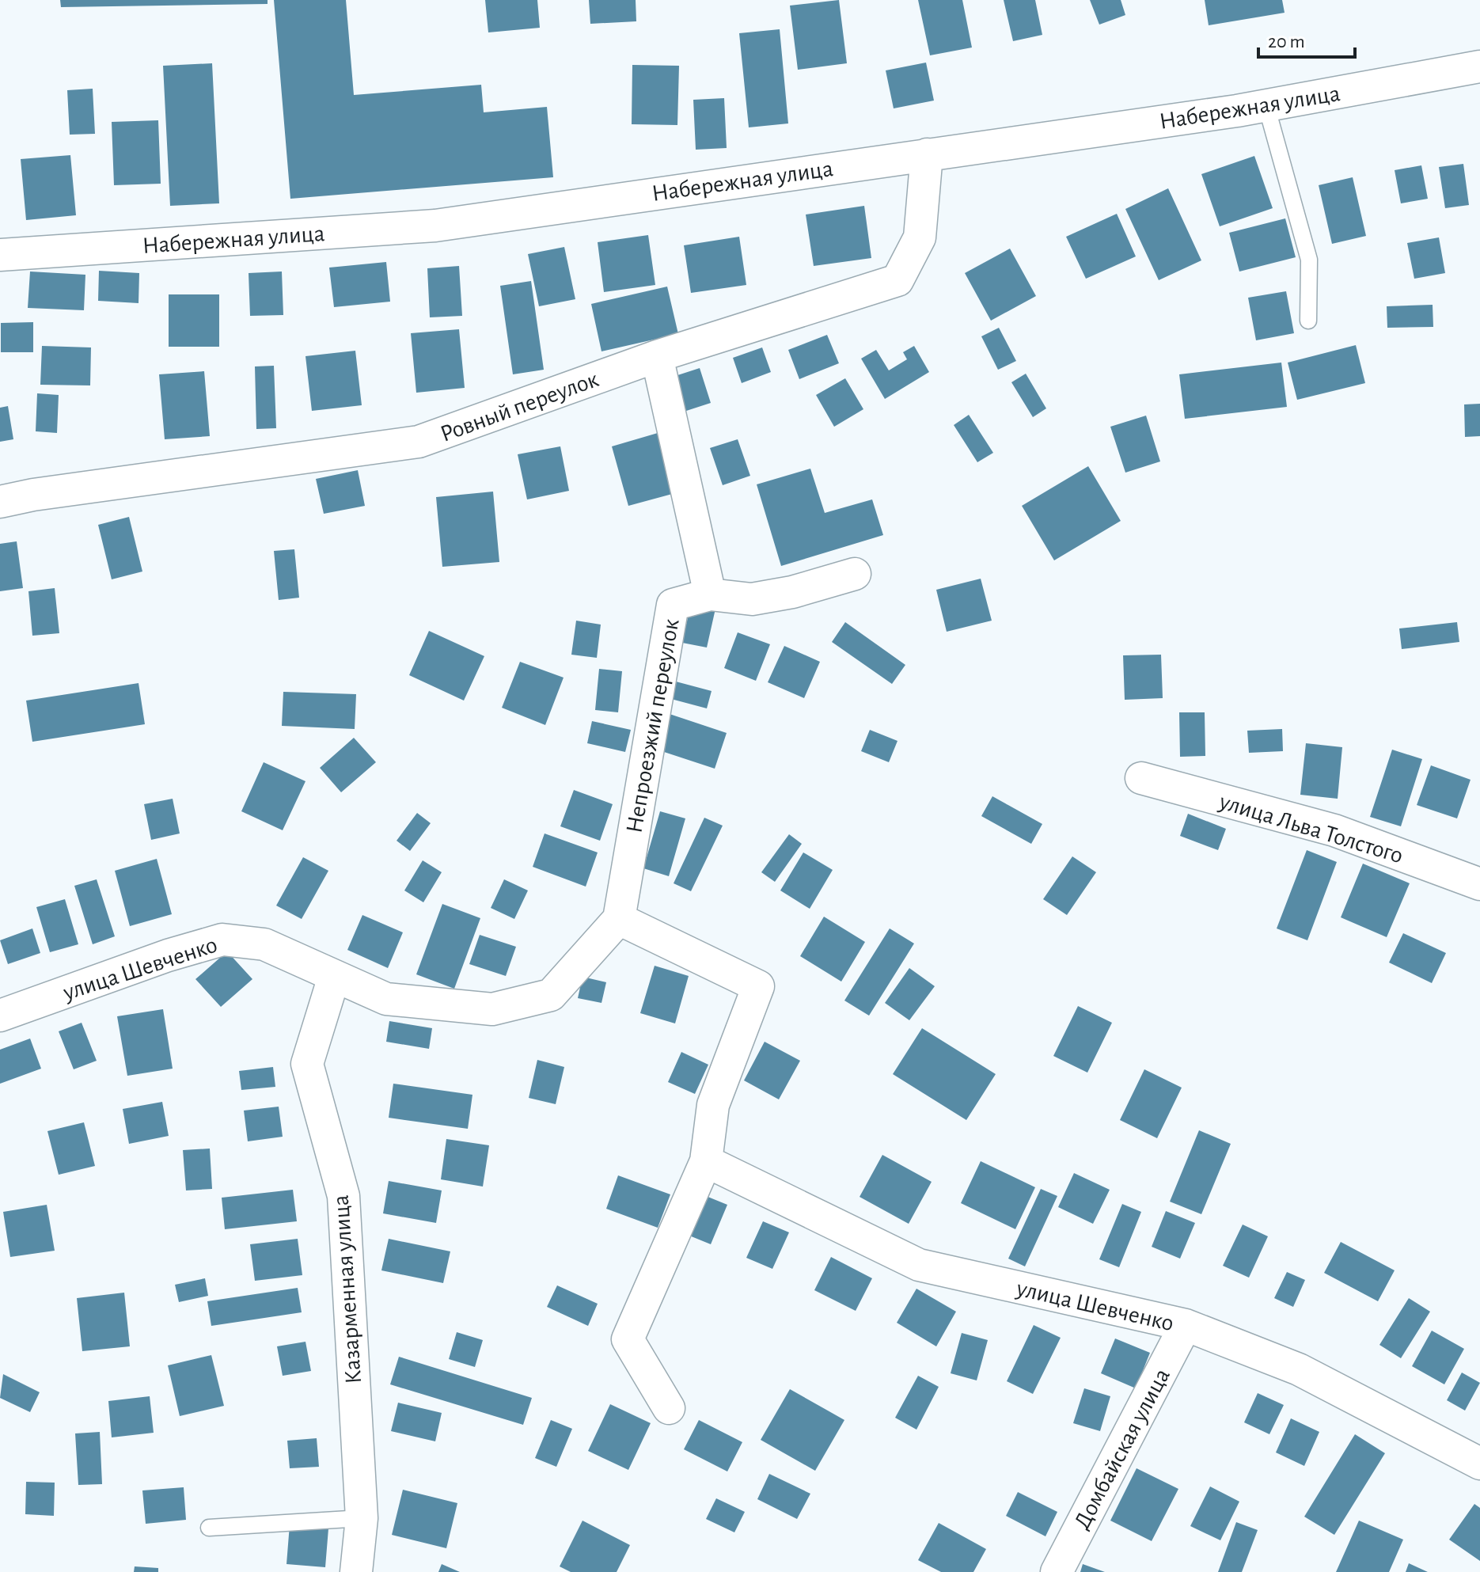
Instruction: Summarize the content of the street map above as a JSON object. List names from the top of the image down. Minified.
{"streets":{"street":["Набережная улица","Ровный переулок","Непроезжий переулок","улица Льва Толстого","улица Шевченко","Казарменная улица","Домбайская улица"]},"crossings":[["Набережная улица","Ровный переулок"],["Непроезжий переулок","улица Шевченко"],["улица Шевченко","Казарменная улица"],["улица Шевченко","Домбайская улица"]],"scale_bar":"20 m"}
